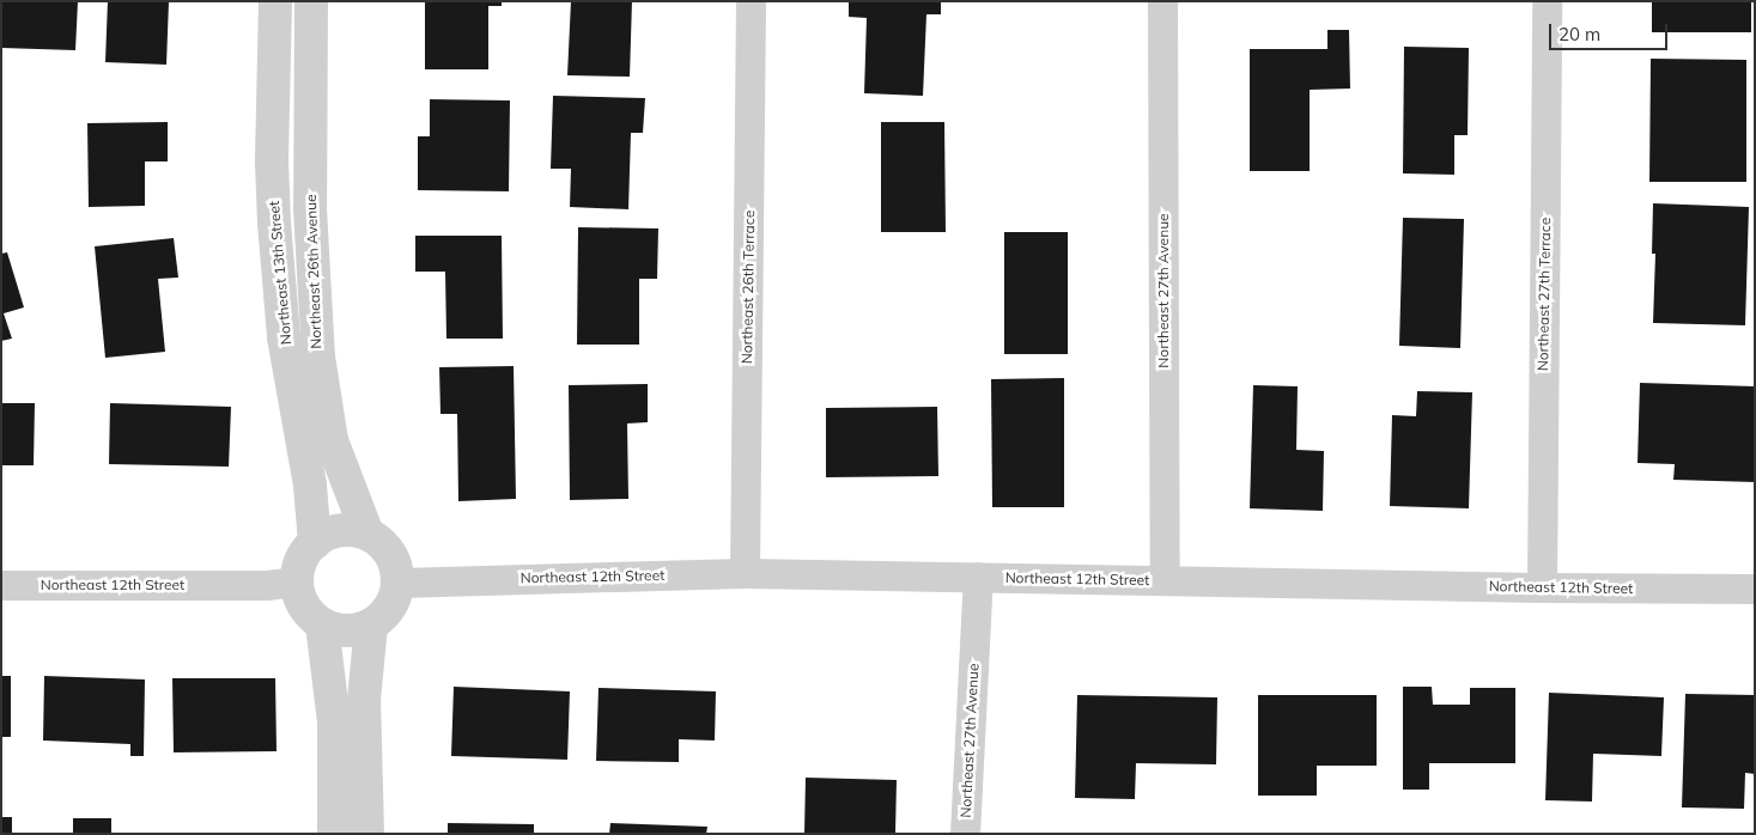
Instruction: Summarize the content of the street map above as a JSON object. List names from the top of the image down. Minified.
{"streets":{"street":["Northeast 26th Avenue","Northeast 13th Street","Northeast 26th Terrace","Northeast 27th Avenue","Northeast 27th Terrace","Northeast 12th Street"]},"crossings":[["Northeast 26th Avenue","Northeast 13th Street"],["Northeast 26th Avenue","Northeast 12th Street"],["Northeast 13th Street","Northeast 12th Street"],["Northeast 26th Terrace","Northeast 12th Street"],["Northeast 27th Avenue","Northeast 12th Street"],["Northeast 27th Terrace","Northeast 12th Street"]],"scale_bar":"20 m"}
